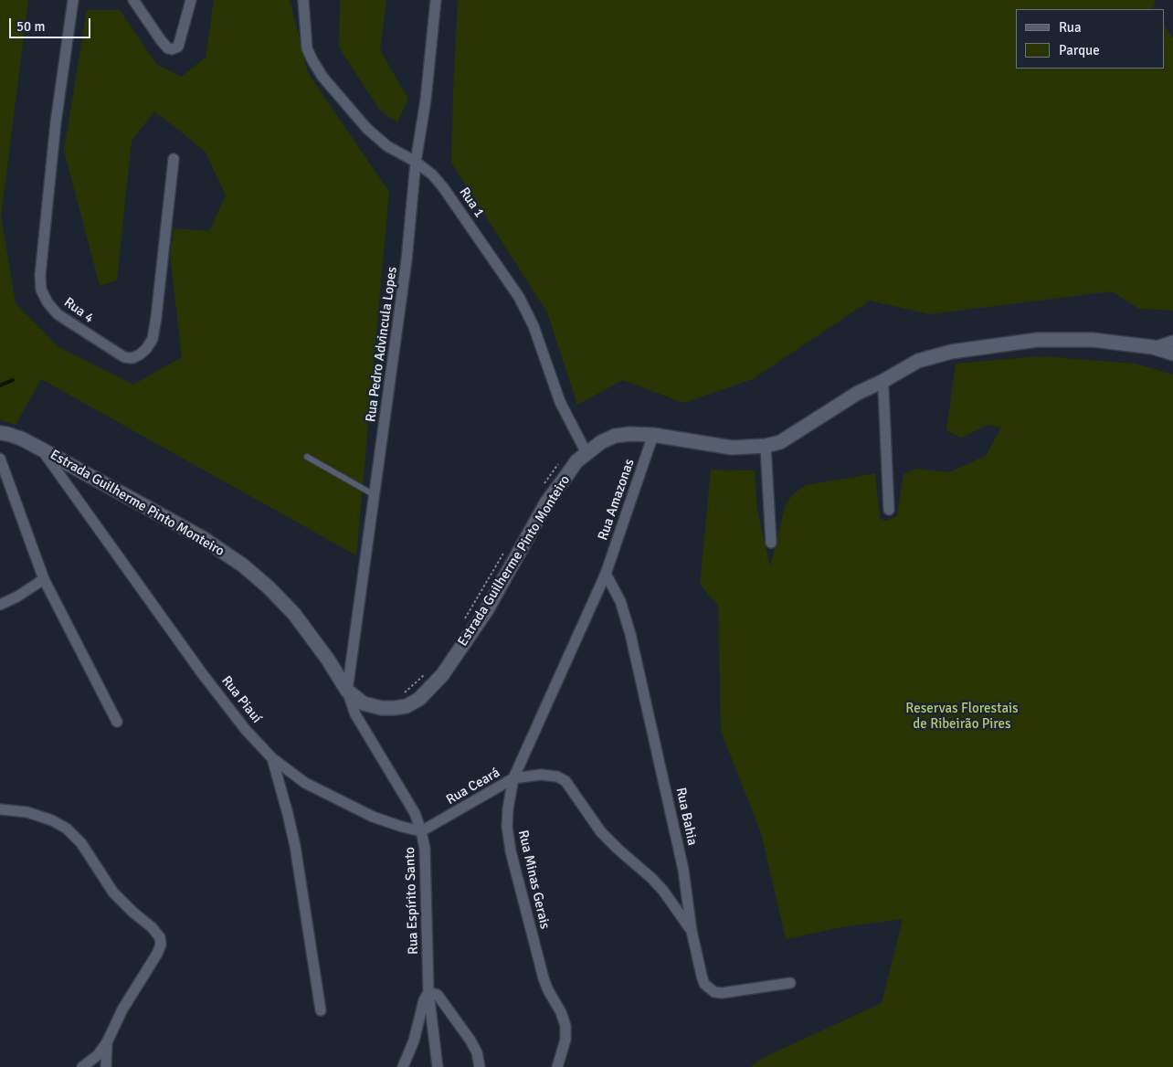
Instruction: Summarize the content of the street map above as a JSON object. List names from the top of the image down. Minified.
{"streets":{"main road":["Estrada Guilherme Pinto Monteiro"],"street":["Rua 1","Rua 4","Rua Pedro Advincula Lopes","Rua Amazonas","Rua Piauí","Rua Ceará","Rua Bahia","Rua Minas Gerais","Rua Espírito Santo"]},"crossings":[["Rua 1","Rua Pedro Advincula Lopes"],["Rua 1","Estrada Guilherme Pinto Monteiro"],["Rua Pedro Advincula Lopes","Estrada Guilherme Pinto Monteiro"],["Rua Pedro Advincula Lopes","Rua Espírito Santo"],["Rua Amazonas","Estrada Guilherme Pinto Monteiro"],["Rua Amazonas","Rua Bahia"],["Rua Amazonas","Rua Minas Gerais"],["Estrada Guilherme Pinto Monteiro","Rua Piauí"],["Estrada Guilherme Pinto Monteiro","Rua Espírito Santo"],["Rua Ceará","Rua Bahia"],["Rua Ceará","Rua Minas Gerais"],["Rua Ceará","Rua Espírito Santo"],["Rua Bahia","Rua Minas Gerais"]],"parks":["Reservas Florestais de Ribeirão Pires"],"legend":["Rua","Parque"],"scale_bar":"50 m"}
